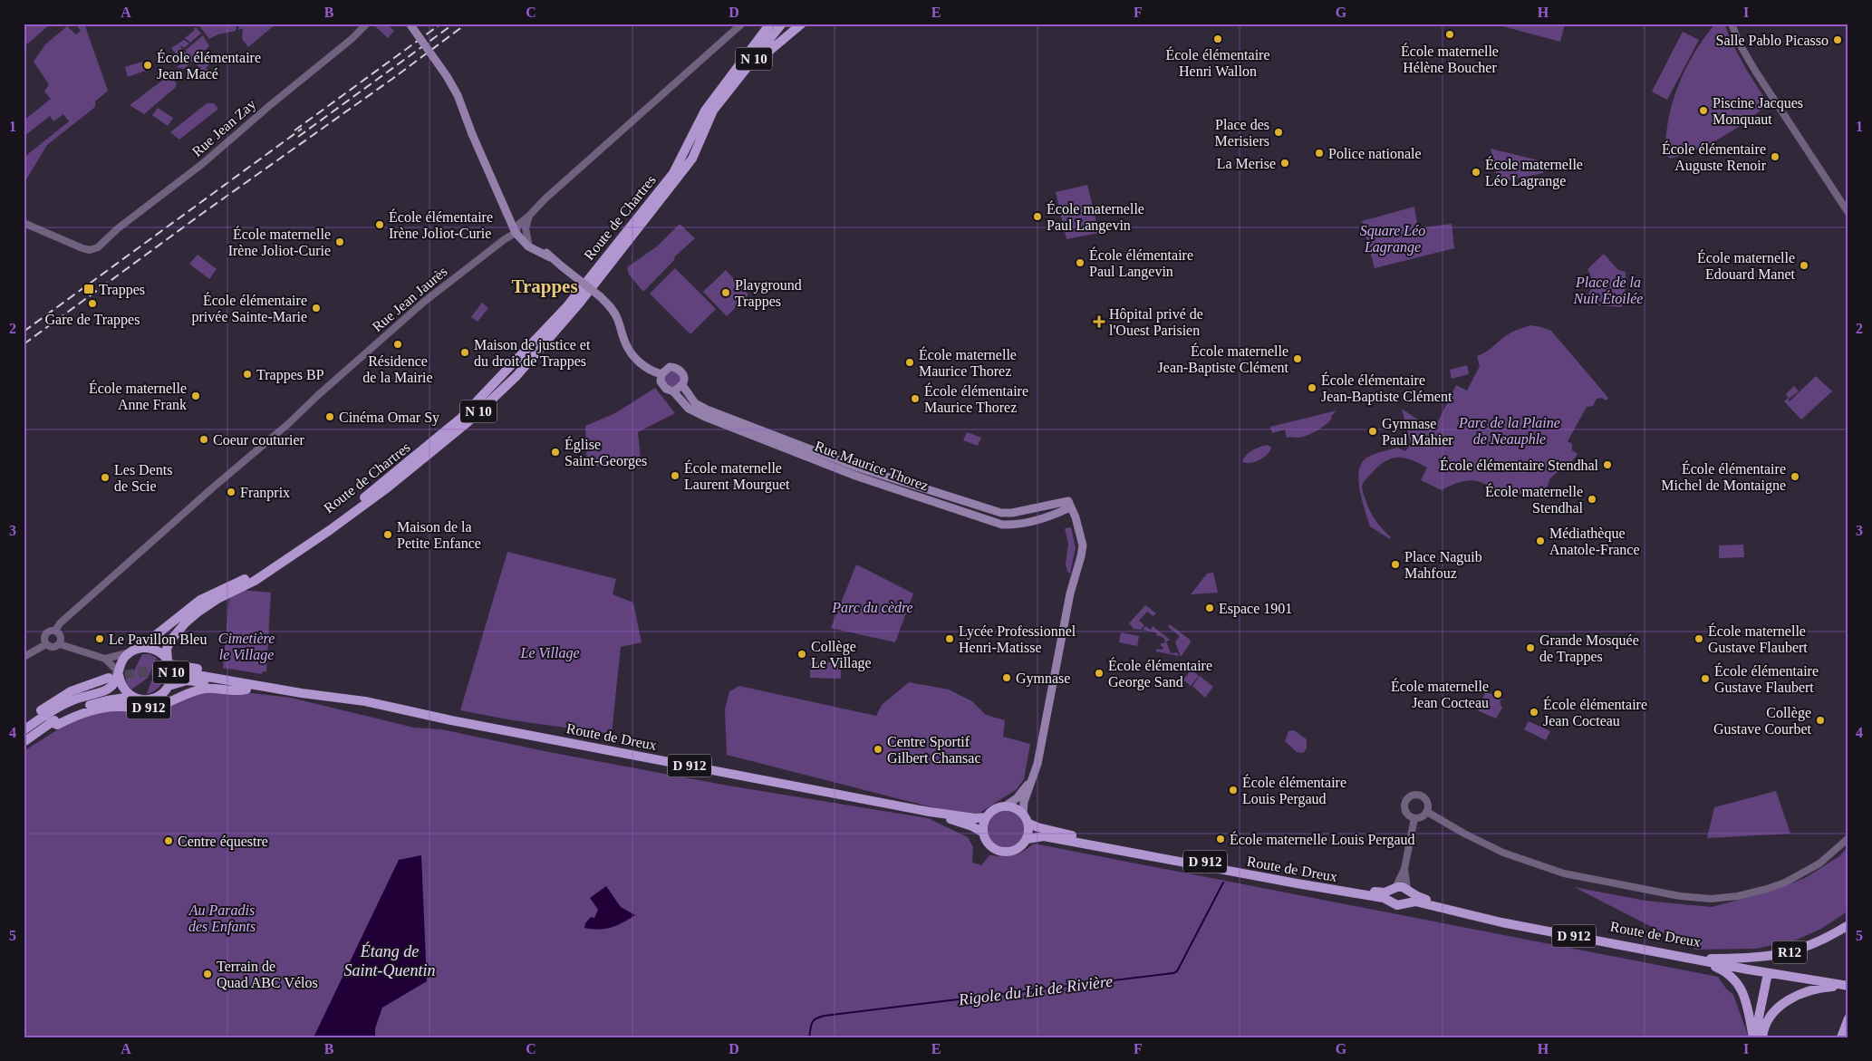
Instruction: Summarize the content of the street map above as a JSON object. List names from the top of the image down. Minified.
{"streets":{"main road":["N 10","Route de Chartres","Rue Maurice Thorez","D 912","Route de Dreux","R12"],"street":["Rue Jean Zay","Rue Jean Jaurès"]},"crossings":[["N 10","Route de Chartres"],["N 10","Route de Dreux"],["Route de Chartres","Route de Dreux"],["Route de Dreux","R12"]],"districts":["Trappes"],"water":["Étang de Saint-Quentin","Rigole du Lit de Rivière"],"parks":["Square Léo Lagrange","Place de la Nuit Étoilée","Parc de la Plaine de Neauphle","Parc du cèdre","Cimetière le Village","Le Village","Au Paradis des Enfants"],"places":{"other":["École maternelle Hélène Boucher","École élémentaire Henri Wallon","Salle Pablo Picasso","École élémentaire Jean Macé","Piscine Jacques Monquaut","Place des Merisiers","Police nationale","École élémentaire Auguste Renoir","La Merise","École maternelle Léo Lagrange","École maternelle Paul Langevin","École élémentaire Irène Joliot-Curie","École maternelle Irène Joliot-Curie","École élémentaire Paul Langevin","École maternelle Edouard Manet","Playground Trappes","Gare de Trappes","École élémentaire privée Sainte-Marie","Résidence de la Mairie","Maison de justice et du droit de Trappes","École maternelle Jean-Baptiste Clément","École maternelle Maurice Thorez","Trappes BP","École élémentaire Jean-Baptiste Clément","École maternelle Anne Frank","École élémentaire Maurice Thorez","Cinéma Omar Sy","Gymnase Paul Mahier","Coeur couturier","Église Saint-Georges","École élémentaire Stendhal","École maternelle Laurent Mourguet","École élémentaire Michel de Montaigne","Les Dents de Scie","Franprix","École maternelle Stendhal","Maison de la Petite Enfance","Médiathèque Anatole-France","Place Naguib Mahfouz","Espace 1901","Le Pavillon Bleu","Lycée Professionnel Henri-Matisse","École maternelle Gustave Flaubert","Grande Mosquée de Trappes","Collège Le Village","École élémentaire George Sand","Gymnase","École élémentaire Gustave Flaubert","École maternelle Jean Cocteau","École élémentaire Jean Cocteau","Collège Gustave Courbet","Centre Sportif Gilbert Chansac","École élémentaire Louis Pergaud","École maternelle Louis Pergaud","Centre équestre","Terrain de Quad ABC Vélos"],"transit":["Trappes"],"health":["Hôpital privé de l'Ouest Parisien"]},"grid":{"columns":["A","B","C","D","E","F","G","H","I"],"rows":["1","2","3","4","5"]}}
